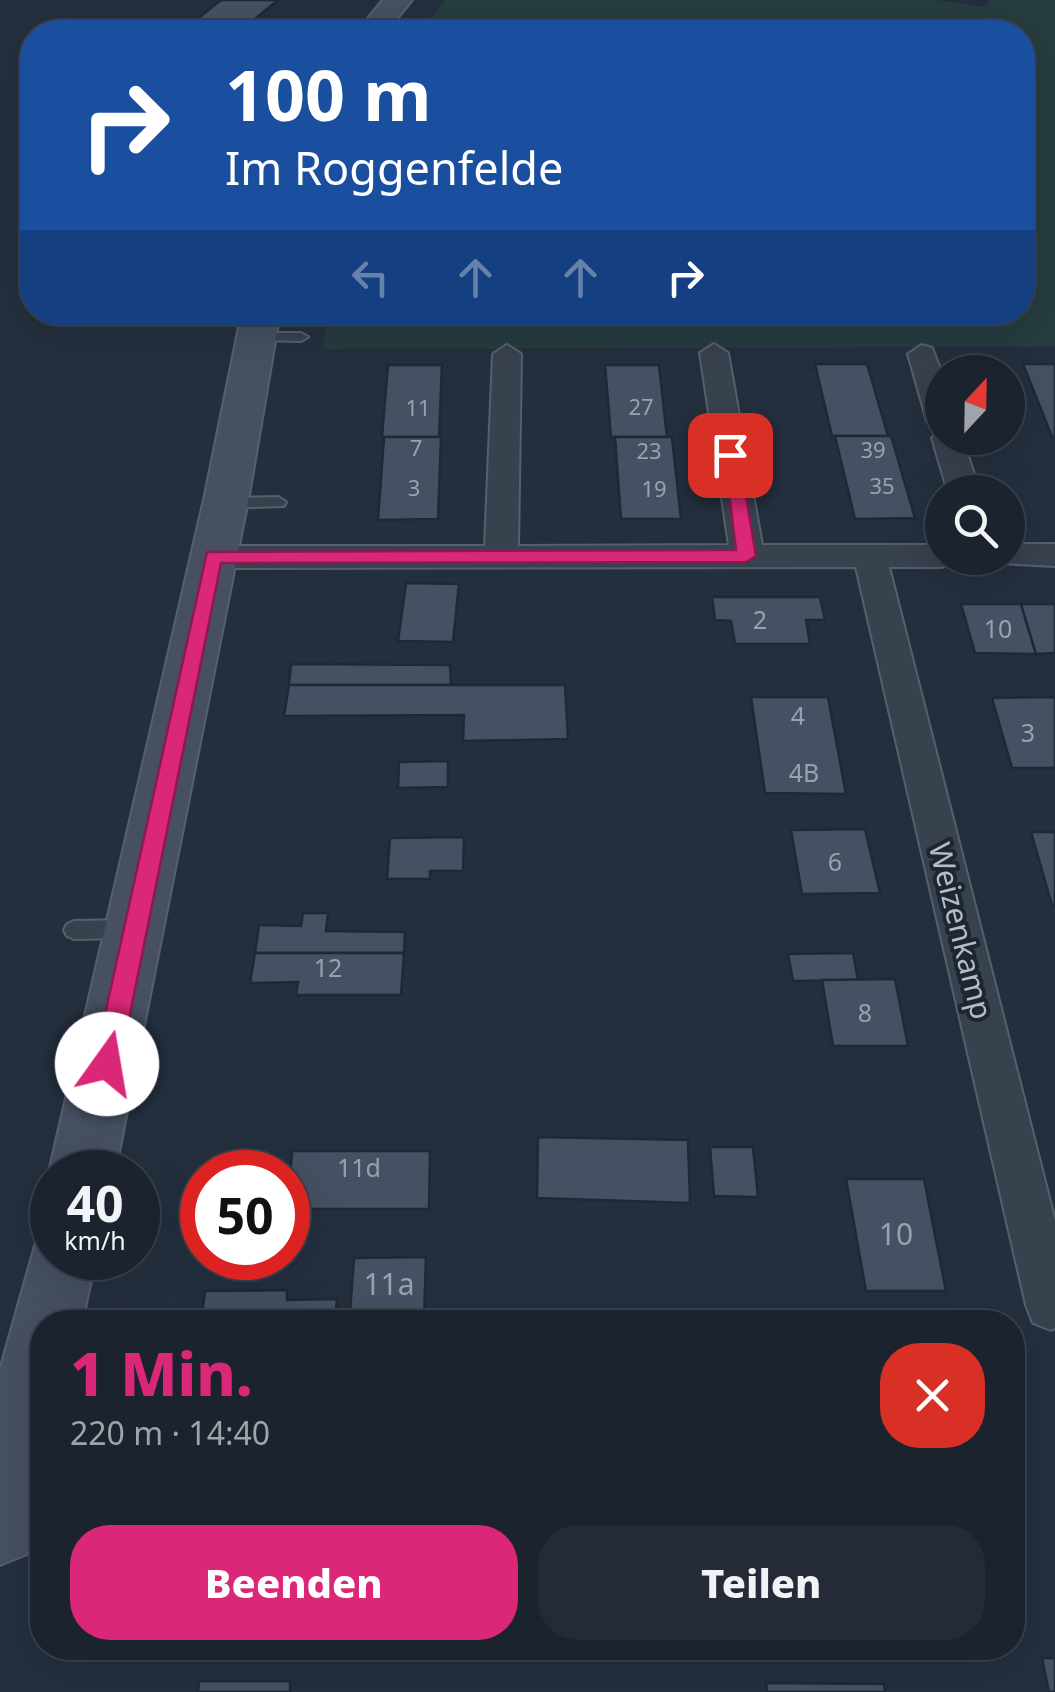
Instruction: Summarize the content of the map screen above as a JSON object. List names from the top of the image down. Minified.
{"streets":{"street":["Weizenkamp"]},"house_numbers":["27","11","7","39","23","35","3","19","2","10","4","3","4B","6","12","8","11d","10","11a"],"north":"top","page":{"turn":["100 m","Im Roggenfelde"],"speed":"40 km/h","limit":"50","heading":["1 Min.","220 m · 14:40"],"buttons":["Beenden","Teilen"]}}
